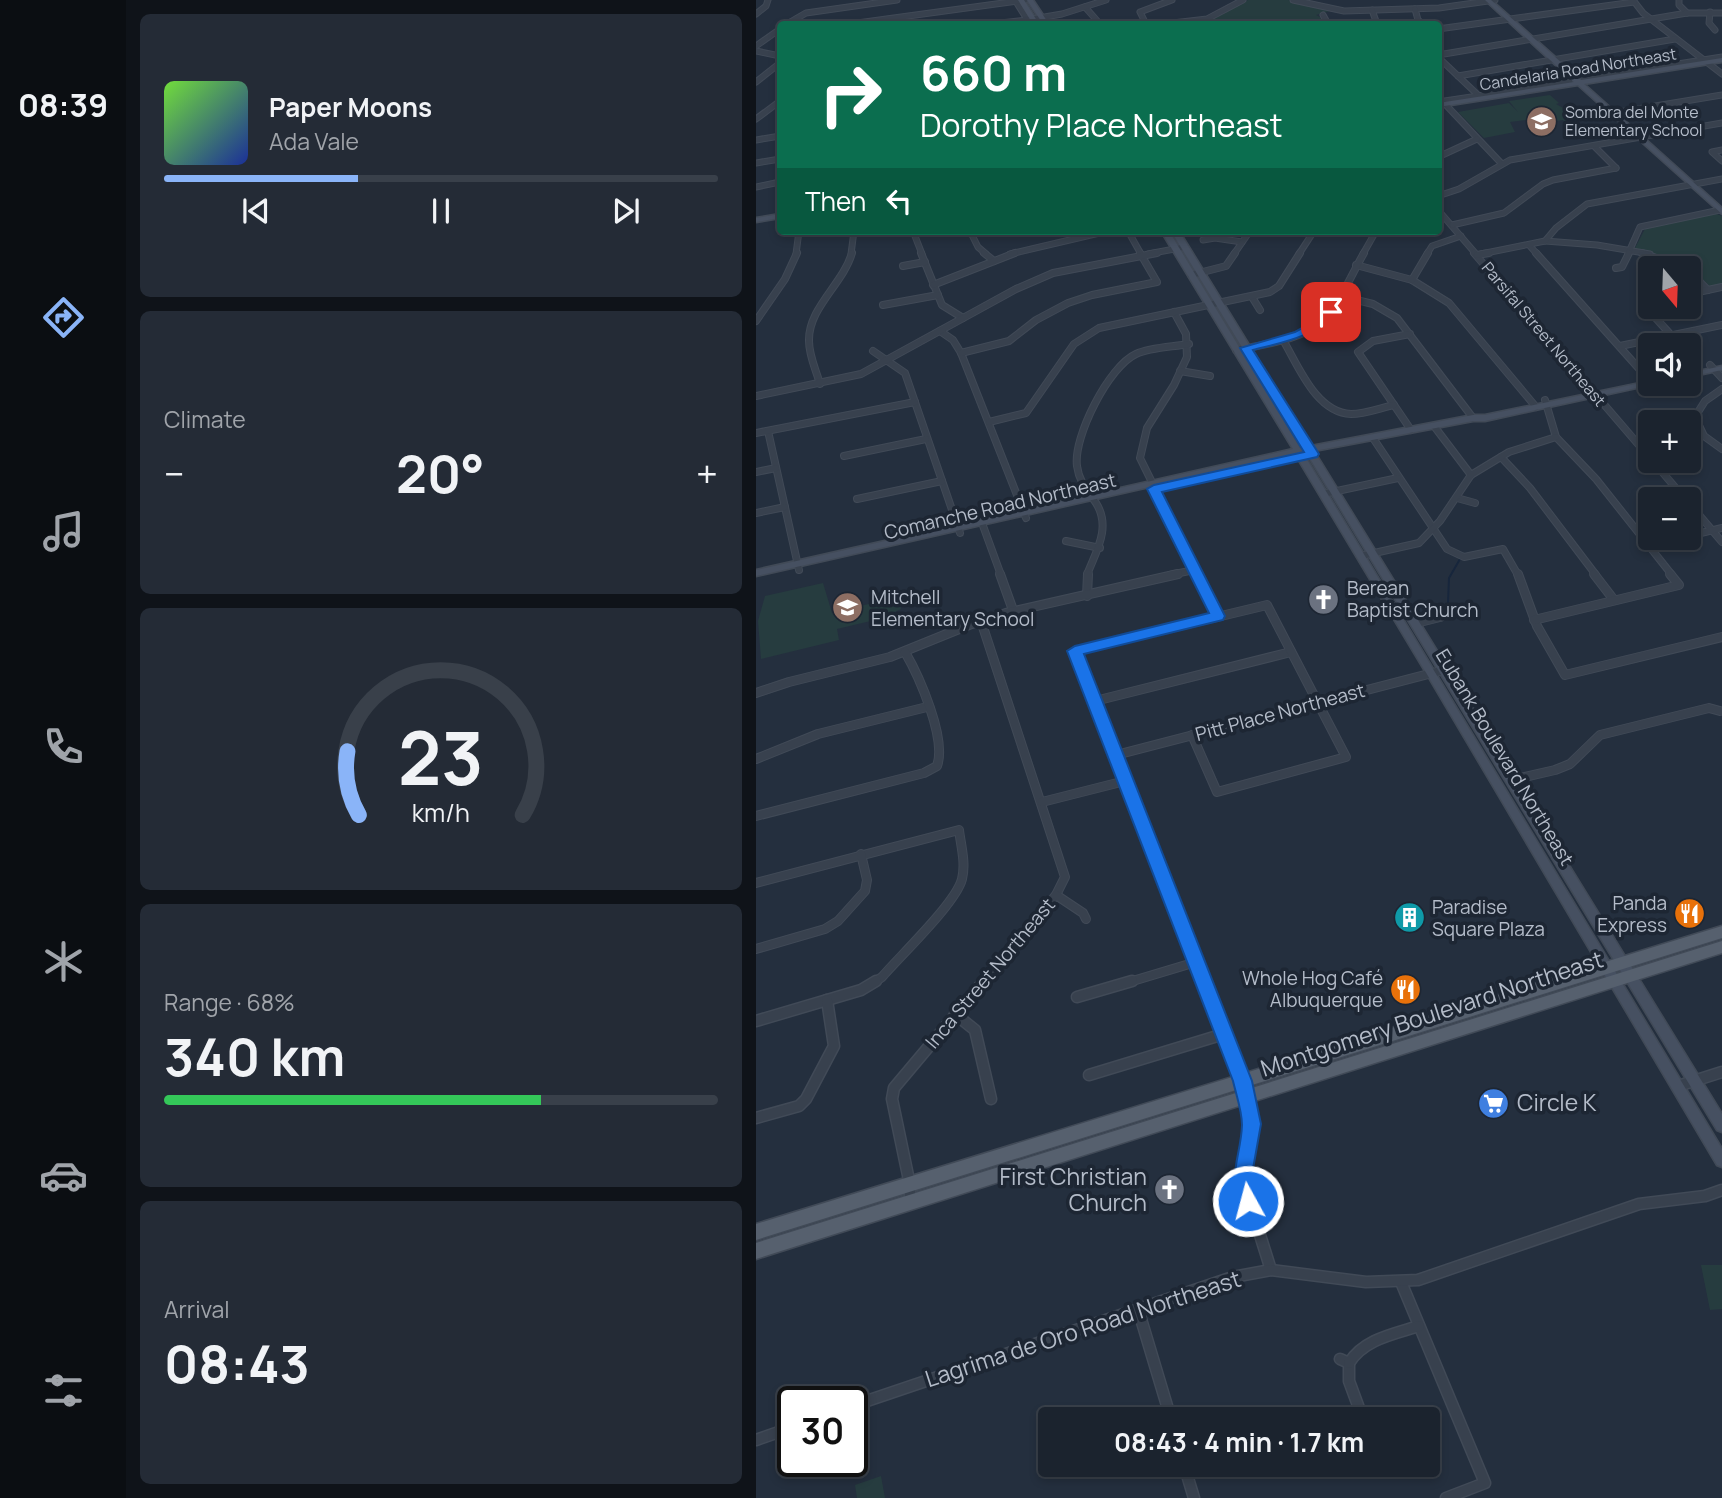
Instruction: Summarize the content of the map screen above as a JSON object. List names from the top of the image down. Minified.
{"streets":{"main road":["Candelaria Road Northeast","Comanche Road Northeast","Eubank Boulevard Northeast","Montgomery Boulevard Northeast"],"street":["Parsifal Street Northeast","Pitt Place Northeast","Inca Street Northeast","Lagrima de Oro Road Northeast"]},"crossings":[["Parsifal Street Northeast","Comanche Road Northeast"],["Comanche Road Northeast","Eubank Boulevard Northeast"],["Pitt Place Northeast","Eubank Boulevard Northeast"],["Eubank Boulevard Northeast","Montgomery Boulevard Northeast"],["Inca Street Northeast","Montgomery Boulevard Northeast"]],"places":{"school or university":["Sombra del Monte Elementary School","Mitchell Elementary School"],"church":["Berean Baptist Church","First Christian Church"],"restaurant":["Panda Express","Whole Hog Café Albuquerque"],"building":["Paradise Square Plaza"],"supermarket":["Circle K"]},"north":"bottom","page":{"tabs":"08:39","turn":["660 m","Dorothy Place Northeast"],"song":["Paper Moons","Ada Vale"],"then":"Then","map_buttons":["+","−"],"tile":["Climate",["Range · 68%","340 km"],["Arrival","08:43"]],"heat":["−","20°","+"],"limit":"30","trip":"08:43 · 4 min · 1.7 km","gauge":["23","km/h"]}}
